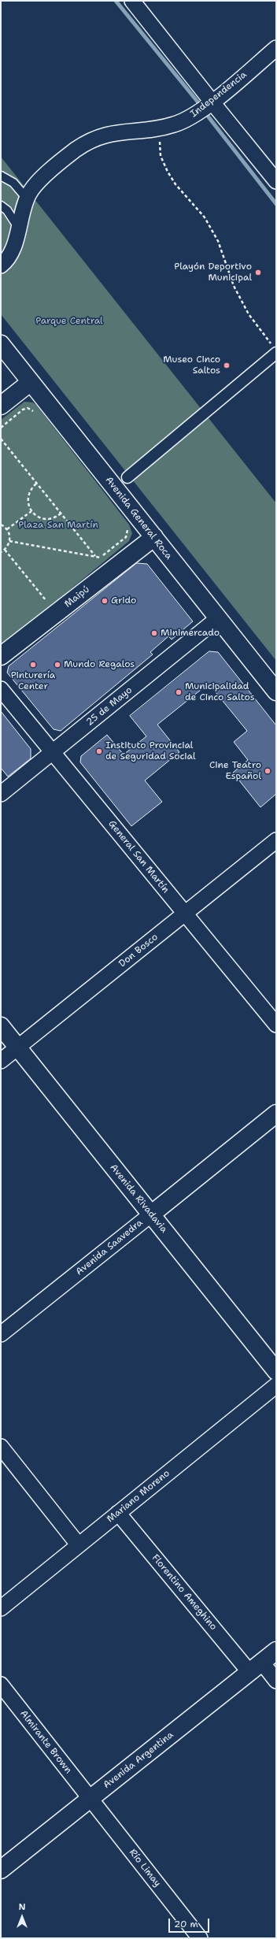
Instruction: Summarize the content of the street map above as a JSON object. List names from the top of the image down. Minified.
{"streets":{"main road":["Avenida General Roca","Maipú","Avenida Rivadavia","Avenida Saavedra","Avenida Argentina"],"street":["Independencia","25 de Mayo","General San Martín","Don Bosco","Mariano Moreno","Florentino Ameghino","Almirante Brown","Río Limay"]},"crossings":[["Avenida General Roca","Maipú"],["Avenida General Roca","25 de Mayo"],["25 de Mayo","General San Martín"],["General San Martín","Don Bosco"],["Don Bosco","Avenida Rivadavia"],["Avenida Rivadavia","Avenida Saavedra"],["Mariano Moreno","Florentino Ameghino"],["Florentino Ameghino","Avenida Argentina"],["Almirante Brown","Avenida Argentina"],["Almirante Brown","Río Limay"],["Avenida Argentina","Río Limay"]],"parks":["Parque Central","Plaza San Martín"],"places":["Playón Deportivo Municipal","Museo Cinco Saltos","Grido","Minimercado","Pinturería Center","Mundo Regalos","Municipalidad de Cinco Saltos","Instituto Provincial de Seguridad Social","Cine Teatro Español"],"scale_bar":"20 m","north":"top"}
